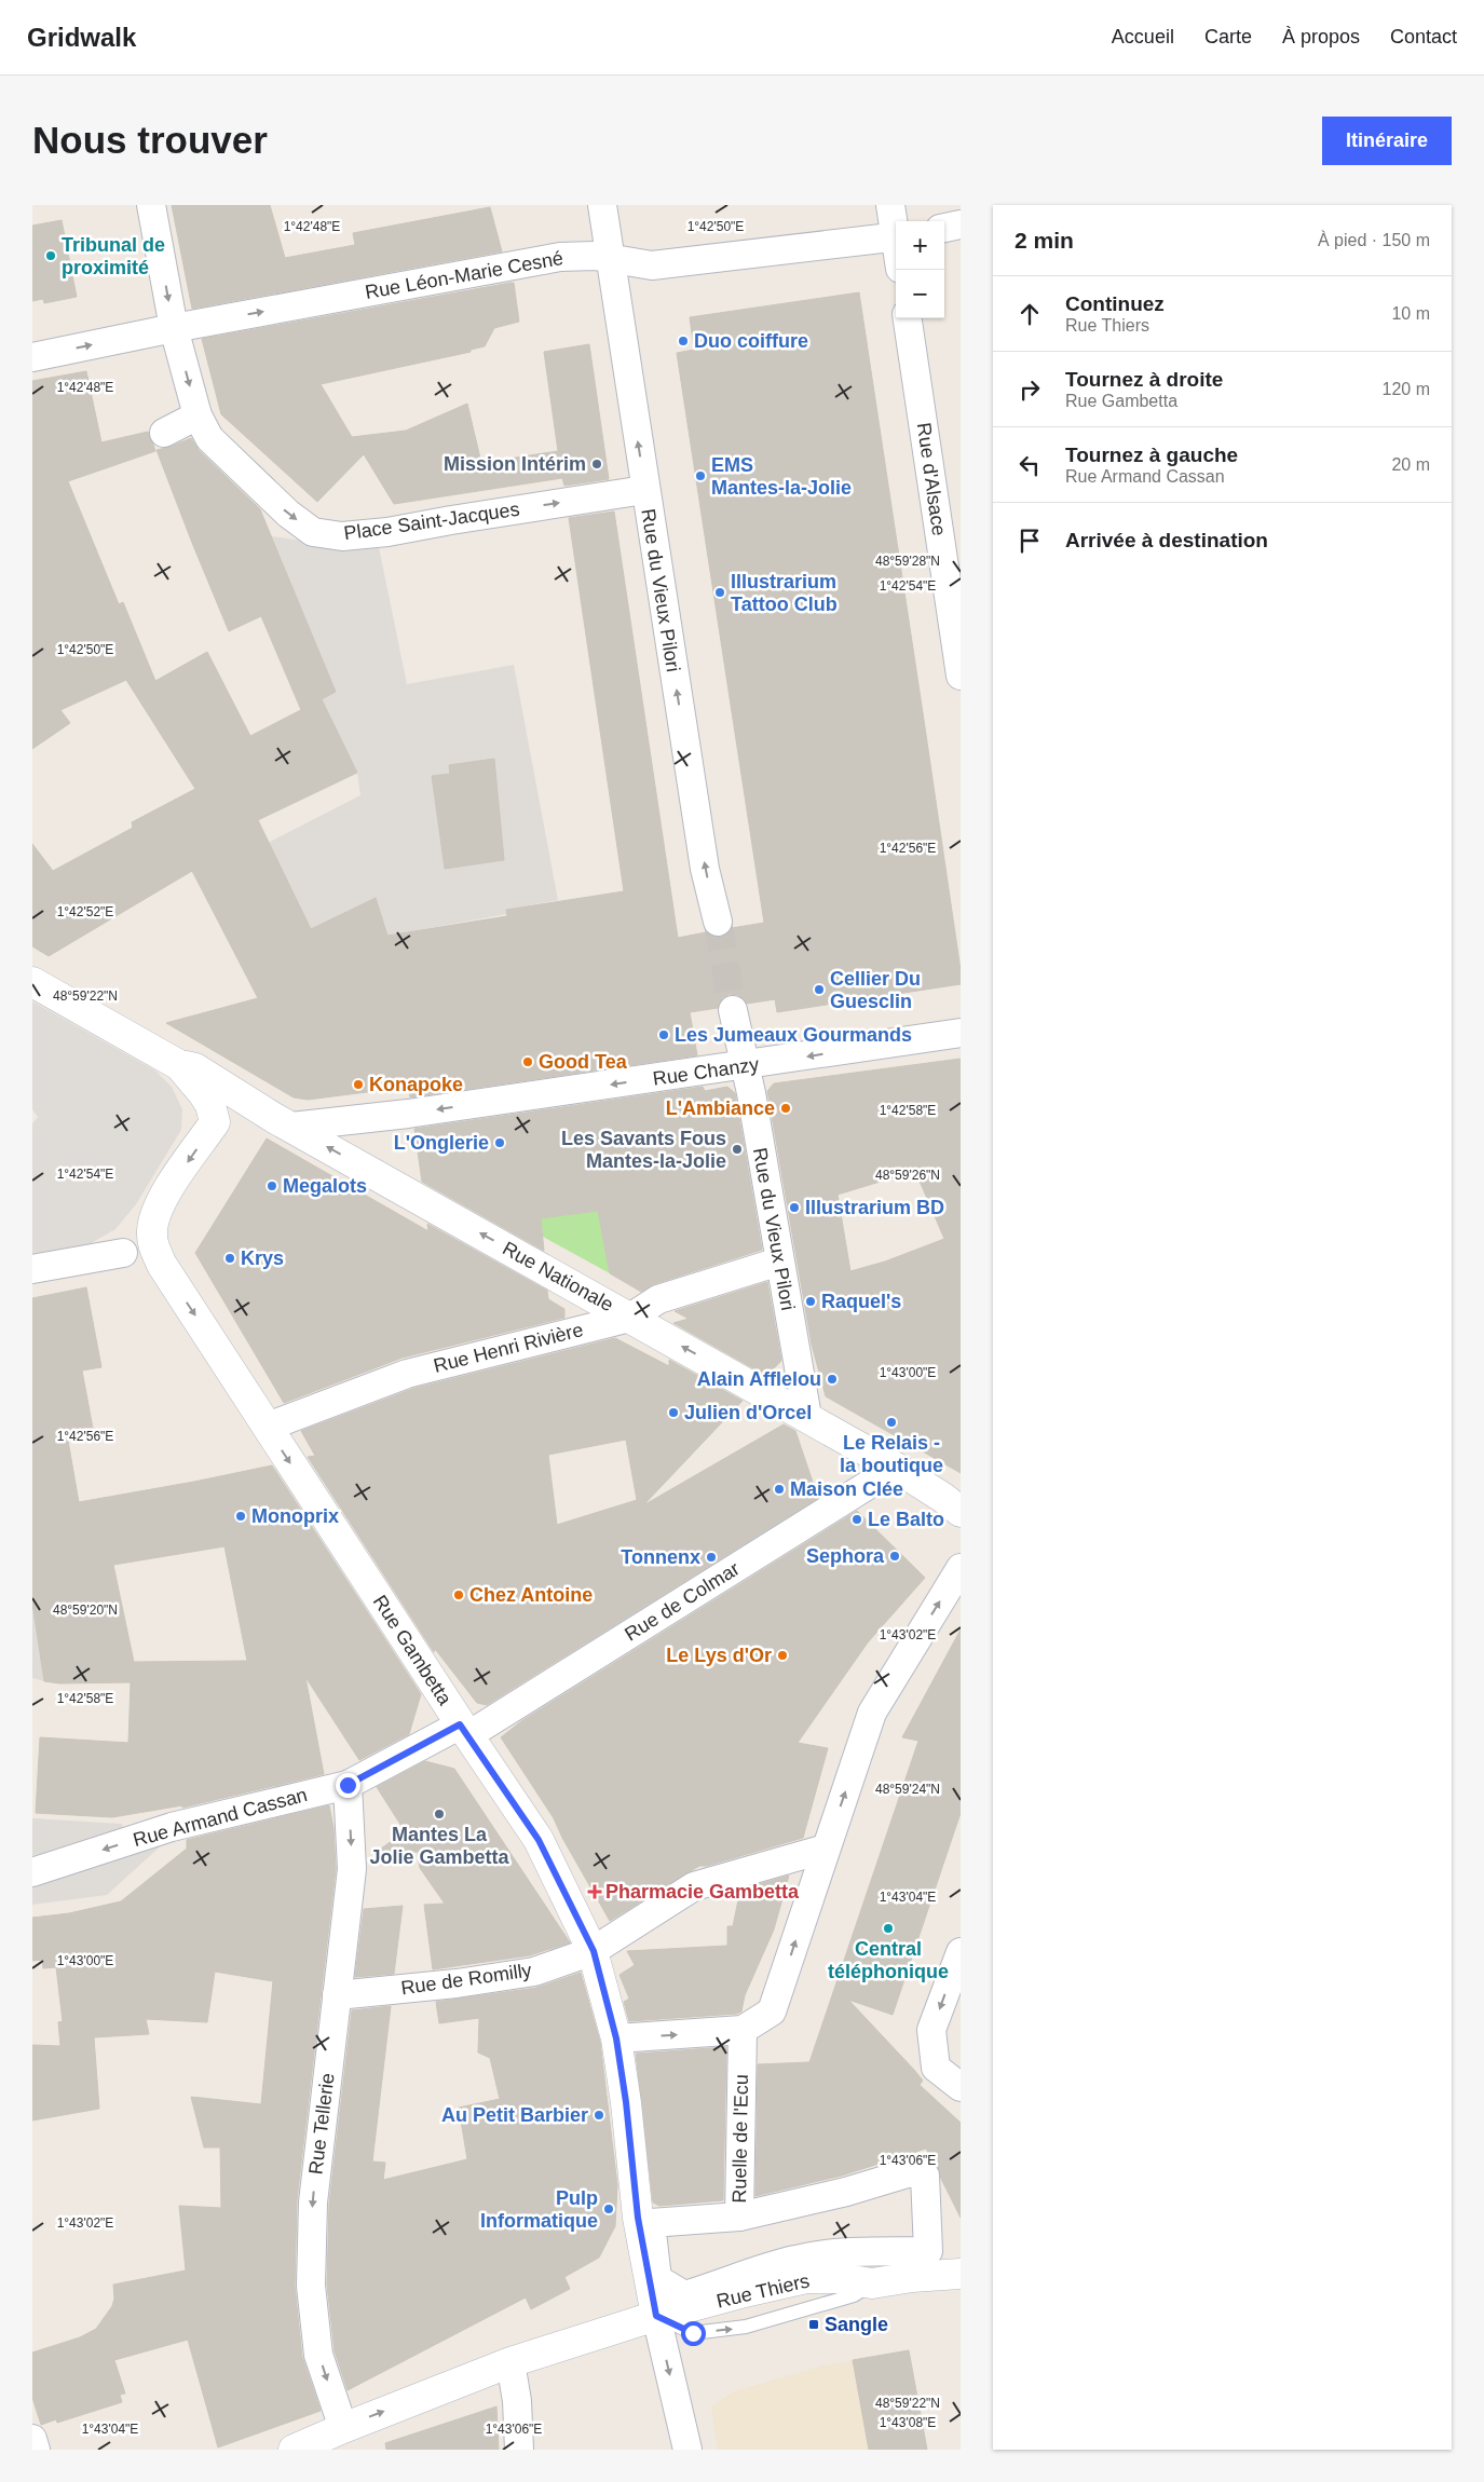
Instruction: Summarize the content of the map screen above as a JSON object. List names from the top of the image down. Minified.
{"streets":{"main road":["Rue Nationale","Rue Gambetta","Rue Thiers"],"street":["Rue Léon-Marie Cesné","Rue d'Alsace","Place Saint-Jacques","Rue du Vieux Pilori","Rue Chanzy","Rue Henri Rivière","Rue de Colmar","Rue Armand Cassan","Rue de Romilly","Rue Tellerie","Ruelle de l'Ecu"]},"crossings":[["Rue Léon-Marie Cesné","Place Saint-Jacques"],["Rue Léon-Marie Cesné","Rue du Vieux Pilori"],["Place Saint-Jacques","Rue du Vieux Pilori"],["Rue du Vieux Pilori","Rue Chanzy"],["Rue du Vieux Pilori","Rue Nationale"],["Rue du Vieux Pilori","Rue Henri Rivière"],["Rue Chanzy","Rue Nationale"],["Rue Nationale","Rue Henri Rivière"],["Rue Nationale","Rue de Colmar"],["Rue Henri Rivière","Rue Gambetta"],["Rue de Colmar","Rue Gambetta"],["Rue de Colmar","Rue Armand Cassan"],["Rue Gambetta","Rue Armand Cassan"],["Rue Gambetta","Rue de Romilly"],["Rue Gambetta","Rue Thiers"],["Rue Armand Cassan","Rue Tellerie"],["Rue de Romilly","Rue Tellerie"],["Rue Tellerie","Rue Thiers"]],"one_way":["Rue Léon-Marie Cesné","Rue du Vieux Pilori","Rue Chanzy","Rue Nationale","Rue Gambetta","Rue Armand Cassan","Rue Tellerie","Rue Thiers"],"places":{"other":["Tribunal de proximité","Duo coiffure","Mission Intérim","EMS Mantes-la-Jolie","Illustrarium Tattoo Club","Cellier Du Guesclin","Les Jumeaux Gourmands","Good Tea","Konapoke","L'Ambiance","L'Onglerie","Les Savants Fous Mantes-la-Jolie","Megalots","Illustrarium BD","Krys","Raquel's","Alain Afflelou","Julien d'Orcel","Le Relais - la boutique","Maison Clée","Monoprix","Le Balto","Sephora","Tonnenx","Chez Antoine","Le Lys d'Or","Mantes La Jolie Gambetta","Central téléphonique","Au Petit Barbier","Pulp Informatique"],"health":["Pharmacie Gambetta"],"transit":["Sangle"]},"page":{"header":"Gridwalk","nav":["Accueil","Carte","À propos","Contact"],"buttons":"Itinéraire","title":"Nous trouver","heading":["2 min","À pied · 150 m"],"map_buttons":["+","−"],"list":[["Continuez","Rue Thiers","10 m"],["Tournez à droite","Rue Gambetta","120 m"],["Tournez à gauche","Rue Armand Cassan","20 m"],"Arrivée à destination"]},"coordinates":["1°42'48\"E","1°42'50\"E","48°59'28\"N","1°42'54\"E","1°42'56\"E","1°42'52\"E","48°59'22\"N","1°42'58\"E","48°59'26\"N","1°43'00\"E","48°59'20\"N","1°43'02\"E","48°59'24\"N","1°43'04\"E","1°43'06\"E","1°43'08\"E"]}
